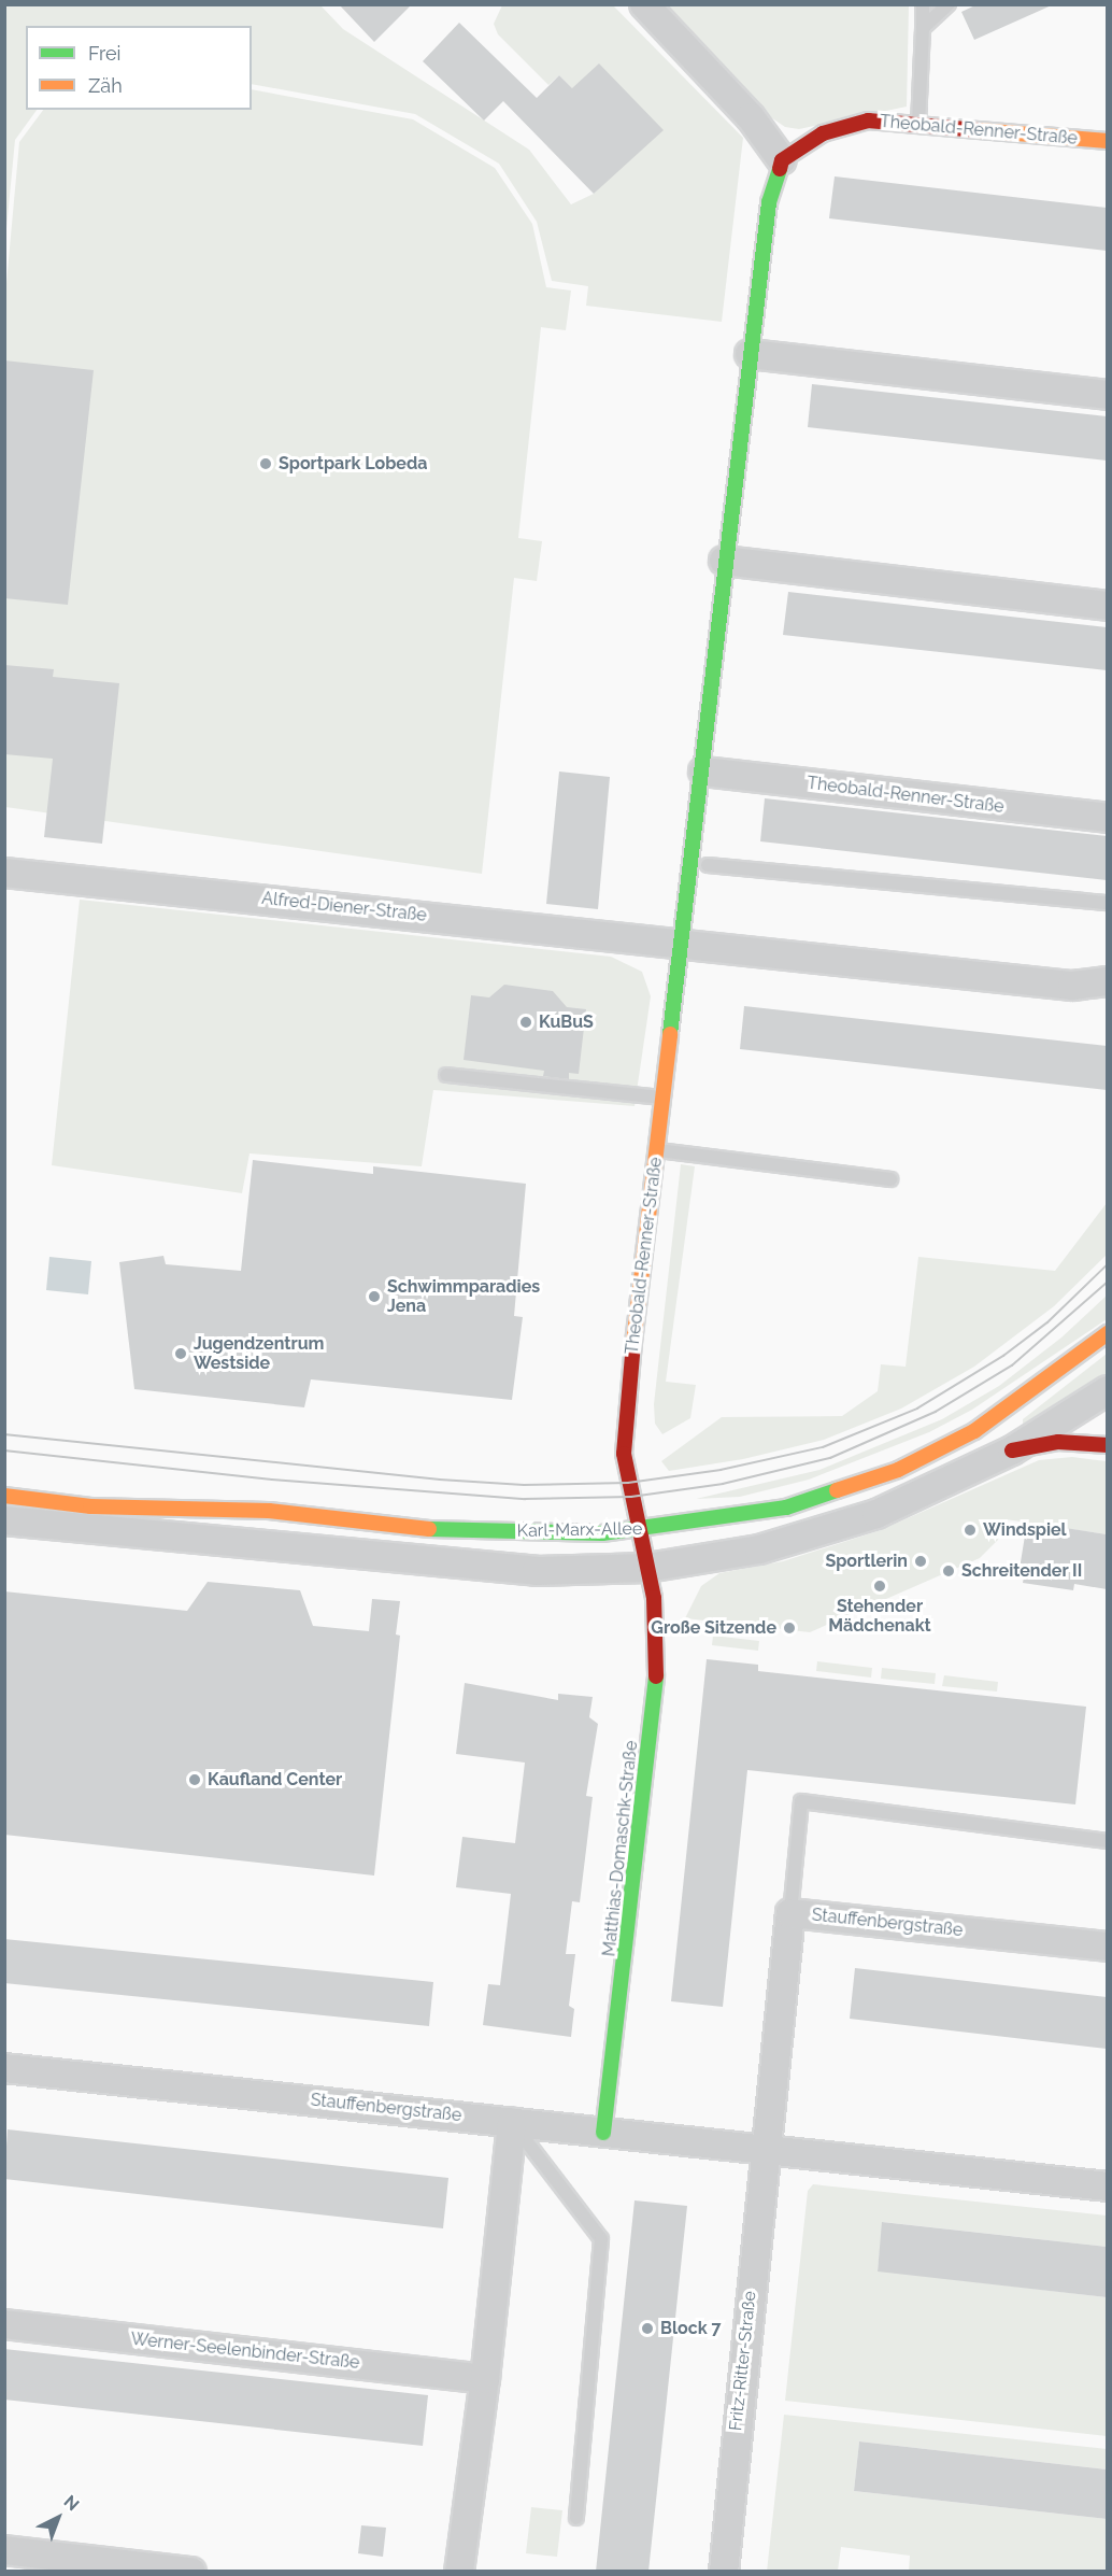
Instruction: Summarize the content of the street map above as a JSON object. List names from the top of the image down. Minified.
{"streets":{"street":["Theobald-Renner-Straße","Alfred-Diener-Straße","Karl-Marx-Allee","Matthias-Domaschk-Straße","Stauffenbergstraße","Werner-Seelenbinder-Straße","Fritz-Ritter-Straße"]},"crossings":[["Theobald-Renner-Straße","Alfred-Diener-Straße"],["Theobald-Renner-Straße","Karl-Marx-Allee"],["Theobald-Renner-Straße","Matthias-Domaschk-Straße"],["Matthias-Domaschk-Straße","Stauffenbergstraße"],["Stauffenbergstraße","Fritz-Ritter-Straße"]],"places":["Sportpark Lobeda","KuBuS","Schwimmparadies Jena","Jugendzentrum Westside","Windspiel","Sportlerin","Schreitender II","Stehender Mädchenakt","Große Sitzende","Kaufland Center","Block 7"],"legend":["Frei","Zäh"],"north":"top right"}
